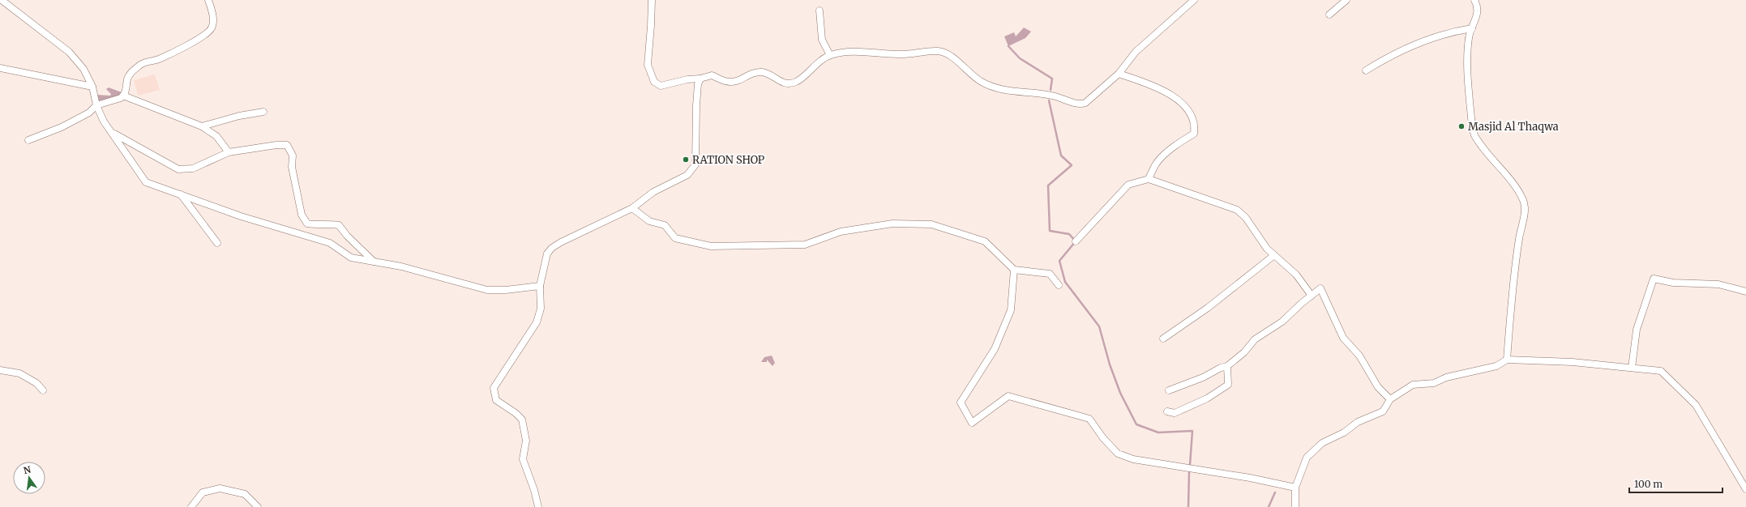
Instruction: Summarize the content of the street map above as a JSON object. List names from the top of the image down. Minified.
{"places":["Masjid Al Thaqwa","RATION SHOP"],"scale_bar":"100 m","north":"top"}
